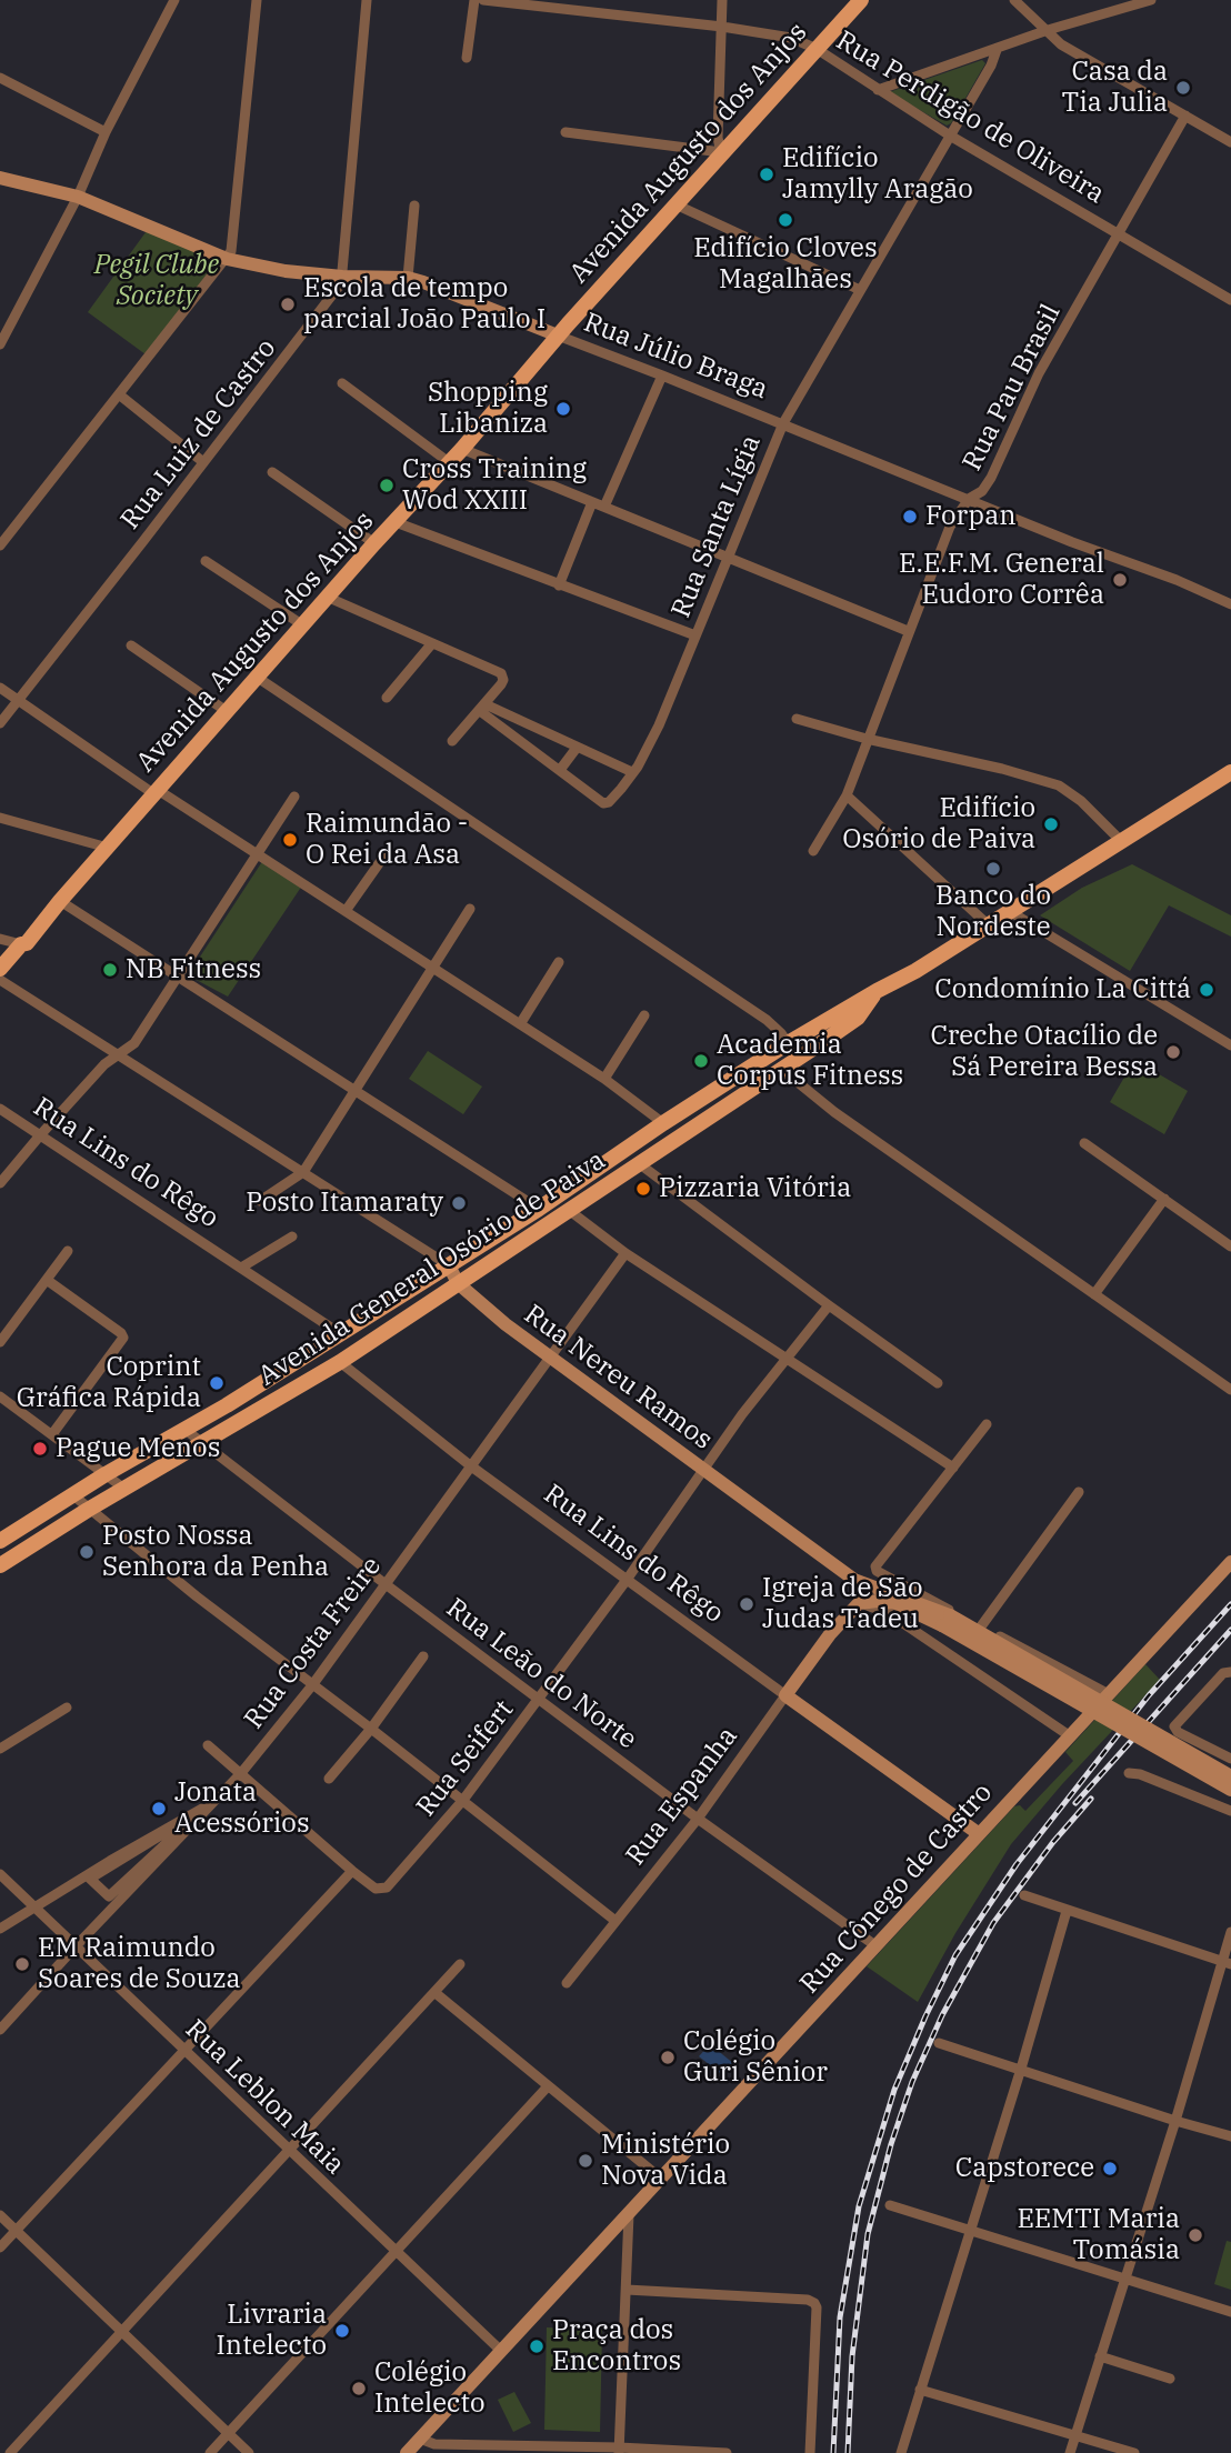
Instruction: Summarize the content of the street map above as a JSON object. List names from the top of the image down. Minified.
{"streets":{"main road":["Avenida Augusto dos Anjos","Avenida General Osório de Paiva"],"street":["Rua Perdigão de Oliveira","Rua Júlio Braga","Rua Pau Brasil","Rua Luiz de Castro","Rua Santa Lígia","Rua Lins do Rêgo","Rua Nereu Ramos","Rua Costa Freire","Rua Leão do Norte","Rua Seifert","Rua Espanha","Rua Cônego de Castro","Rua Leblon Maia"]},"crossings":[["Rua Perdigão de Oliveira","Avenida Augusto dos Anjos"],["Rua Perdigão de Oliveira","Rua Pau Brasil"],["Rua Perdigão de Oliveira","Rua Santa Lígia"],["Avenida Augusto dos Anjos","Rua Júlio Braga"],["Rua Júlio Braga","Rua Pau Brasil"],["Rua Júlio Braga","Rua Luiz de Castro"],["Rua Júlio Braga","Rua Santa Lígia"],["Rua Lins do Rêgo","Avenida General Osório de Paiva"],["Rua Lins do Rêgo","Rua Costa Freire"],["Rua Lins do Rêgo","Rua Seifert"],["Rua Lins do Rêgo","Rua Espanha"],["Rua Lins do Rêgo","Rua Cônego de Castro"],["Avenida General Osório de Paiva","Rua Nereu Ramos"],["Avenida General Osório de Paiva","Rua Leão do Norte"],["Rua Nereu Ramos","Rua Costa Freire"],["Rua Nereu Ramos","Rua Seifert"],["Rua Nereu Ramos","Rua Espanha"],["Rua Costa Freire","Rua Leão do Norte"],["Rua Costa Freire","Rua Leblon Maia"],["Rua Leão do Norte","Rua Seifert"],["Rua Leão do Norte","Rua Espanha"],["Rua Leão do Norte","Rua Cônego de Castro"],["Rua Cônego de Castro","Rua Leblon Maia"]],"parks":["Pegil Clube Society"],"places":["Casa da Tia Julia","Edifício Jamylly Aragão","Edifício Cloves Magalhães","Escola de tempo parcial João Paulo I","Shopping Libaniza","Cross Training Wod XXIII","Forpan","E.E.F.M. General Eudoro Corrêa","Edifício Osório de Paiva","Raimundão - O Rei da Asa","Banco do Nordeste","NB Fitness","Condomínio La Cittá","Creche Otacílio de Sá Pereira Bessa","Academia Corpus Fitness","Pizzaria Vitória","Posto Itamaraty","Coprint Gráfica Rápida","Pague Menos","Posto Nossa Senhora da Penha","Igreja de São Judas Tadeu","Jonata Acessórios","EM Raimundo Soares de Souza","Colégio Guri Sênior","Ministério Nova Vida","Capstorece","EEMTI Maria Tomásia","Livraria Intelecto","Praça dos Encontros","Colégio Intelecto"]}
